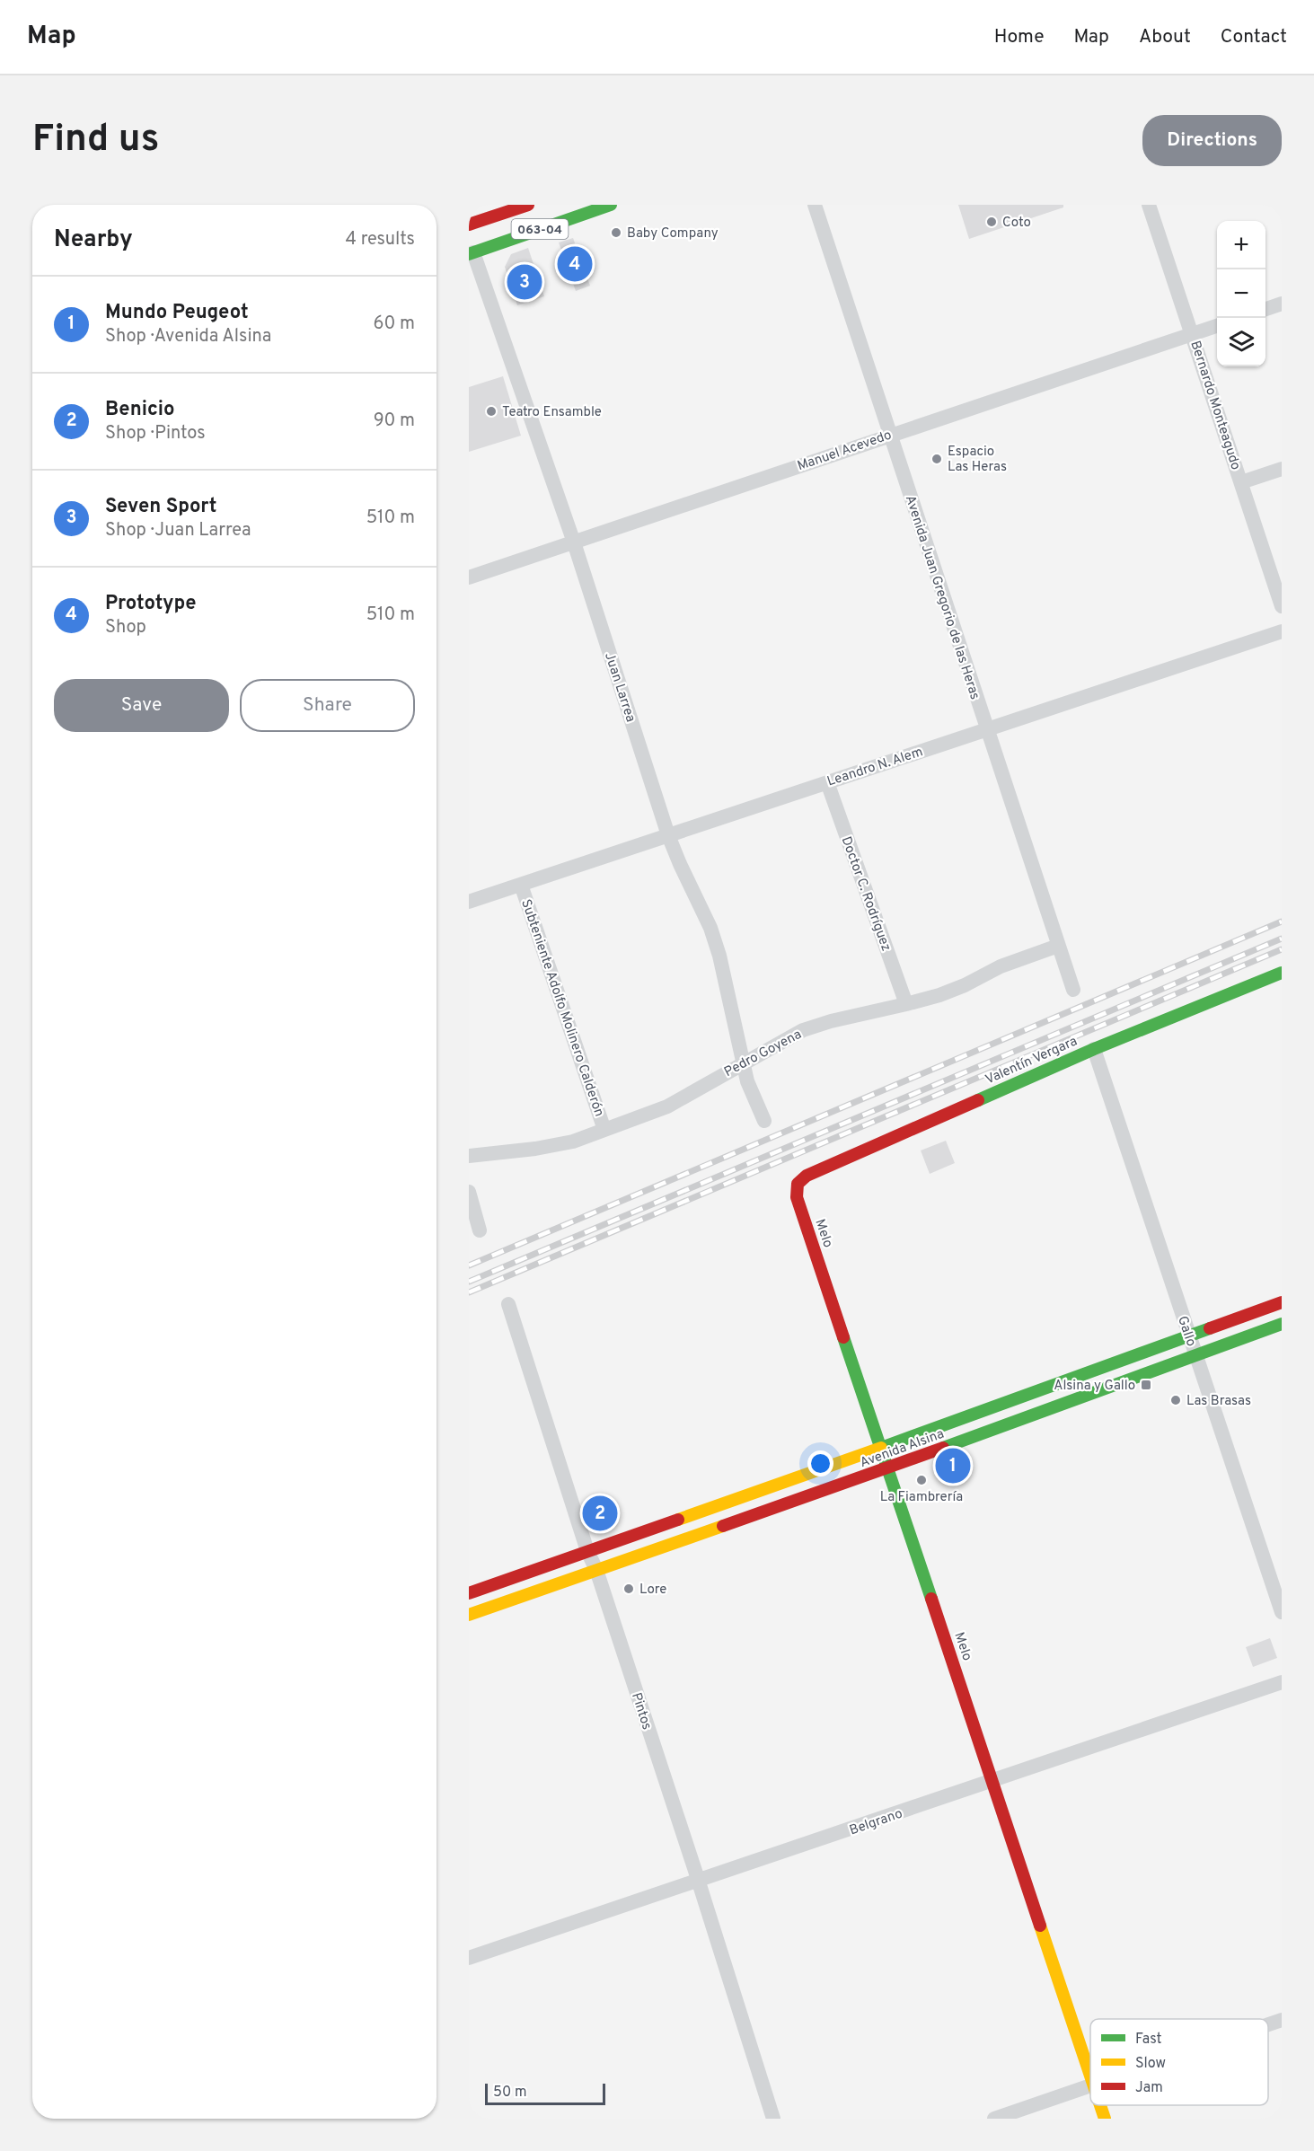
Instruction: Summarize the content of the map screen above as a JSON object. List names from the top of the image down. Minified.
{"streets":{"main road":["063-04","Valentín Vergara","Melo","Avenida Alsina"],"street":["Bernardo Monteagudo","Manuel Acevedo","Avenida Juan Gregorio de las Heras","Juan Larrea","Leandro N. Alem","Doctor C. Rodríguez","Subteniente Adolfo Molinero Calderón","Pedro Goyena","Gallo","Pintos","Belgrano"]},"crossings":[["063-04","Juan Larrea"],["Bernardo Monteagudo","Manuel Acevedo"],["Manuel Acevedo","Avenida Juan Gregorio de las Heras"],["Manuel Acevedo","Juan Larrea"],["Avenida Juan Gregorio de las Heras","Leandro N. Alem"],["Avenida Juan Gregorio de las Heras","Pedro Goyena"],["Juan Larrea","Leandro N. Alem"],["Juan Larrea","Pedro Goyena"],["Leandro N. Alem","Doctor C. Rodríguez"],["Leandro N. Alem","Subteniente Adolfo Molinero Calderón"],["Doctor C. Rodríguez","Pedro Goyena"],["Subteniente Adolfo Molinero Calderón","Pedro Goyena"],["Valentín Vergara","Melo"],["Valentín Vergara","Gallo"],["Melo","Avenida Alsina"],["Melo","Belgrano"],["Gallo","Avenida Alsina"],["Avenida Alsina","Pintos"],["Pintos","Belgrano"]],"places":{"other":["Coto","Baby Company","Teatro Ensamble","Espacio Las Heras","Las Brasas","La Fiambrería","Lore"],"transit":["Alsina y Gallo"]},"legend":["Fast","Slow","Jam"],"scale_bar":"50 m","page":{"header":"Map","nav":["Home","Map","About","Contact"],"buttons":["Directions",["Save","Share"]],"title":"Find us","heading":["Nearby","4 results"],"map_buttons":["+","−"],"pins":["4","3","1","2"],"list":[{"mark":"1","name":"Mundo Peugeot","note":"Shop · Avenida Alsina","value":"60 m"},{"mark":"2","name":"Benicio","note":"Shop · Pintos","value":"90 m"},{"mark":"3","name":"Seven Sport","note":"Shop · Juan Larrea","value":"510 m"},{"mark":"4","name":"Prototype","note":"Shop","value":"510 m"}],"scale":"50 m"}}
